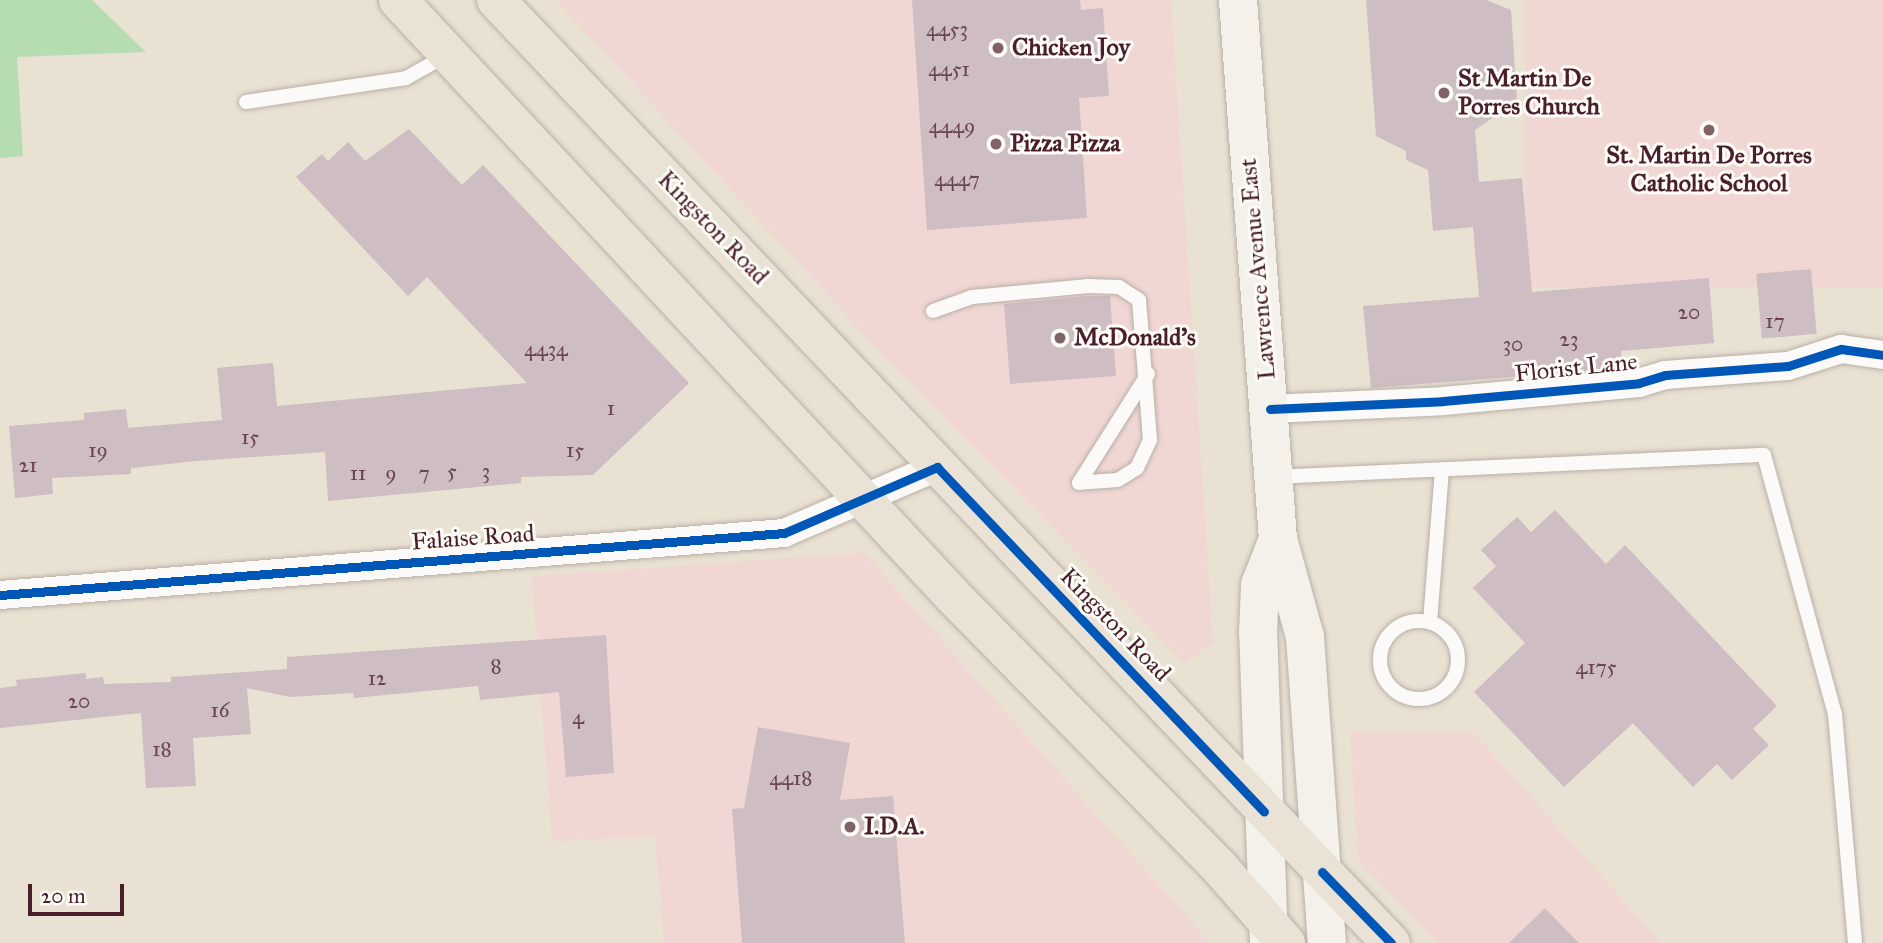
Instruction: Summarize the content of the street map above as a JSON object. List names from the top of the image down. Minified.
{"streets":{"main road":["Kingston Road","Lawrence Avenue East"],"street":["Florist Lane","Falaise Road"]},"crossings":[["Kingston Road","Lawrence Avenue East"],["Kingston Road","Falaise Road"],["Lawrence Avenue East","Florist Lane"]],"places":["Chicken Joy","St Martin De Porres Church","St. Martin De Porres Catholic School","Pizza Pizza","McDonald's","I.D.A."],"house_numbers":["4453","4451","4449","4447","20","17","23","30","4434","1","15","19","15","21","5","3","11","9","7","8","4175","12","20","16","4","18","4418"],"scale_bar":"20 m"}
